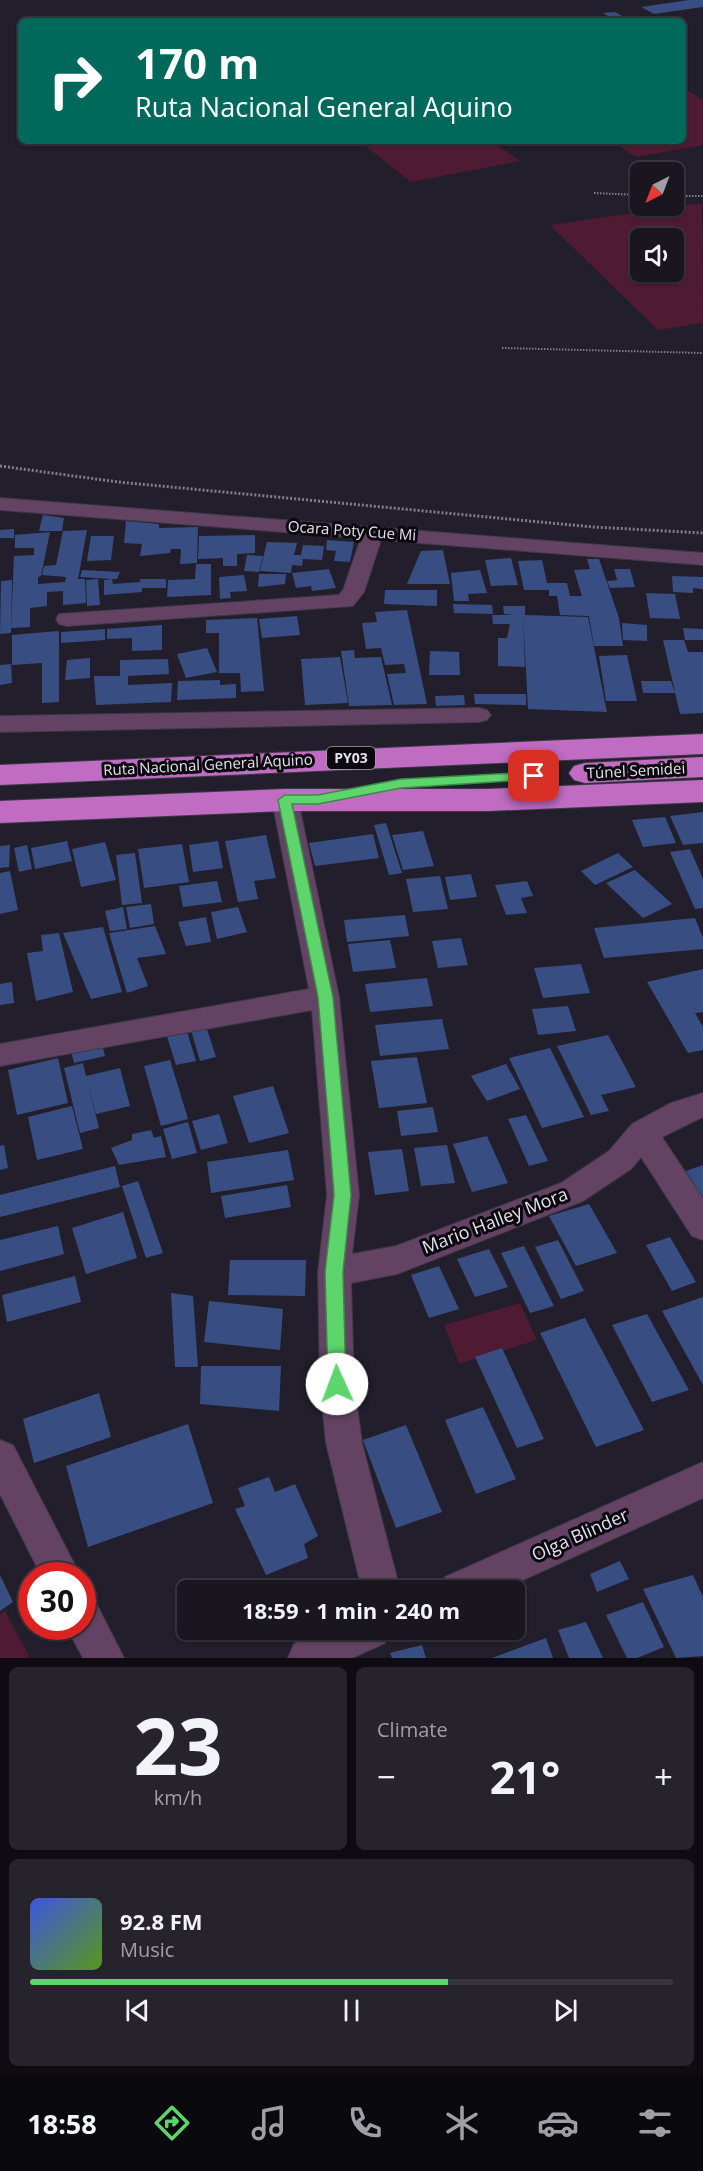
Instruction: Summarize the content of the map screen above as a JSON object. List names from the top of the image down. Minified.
{"streets":{"highway":["PY03","Ruta Nacional General Aquino","Túnel Semidei"],"street":["Ocara Poty Cue Mi","Mario Halley Mora","Olga Blinder"]},"north":"bottom left","page":{"turn":["170 m","Ruta Nacional General Aquino"],"limit":"30","trip":"18:59 · 1 min · 240 m","tile":[["23","km/h"],"Climate"],"heat":["−","21°","+"],"song":["92.8 FM","Music"],"tabs":"18:58"}}
